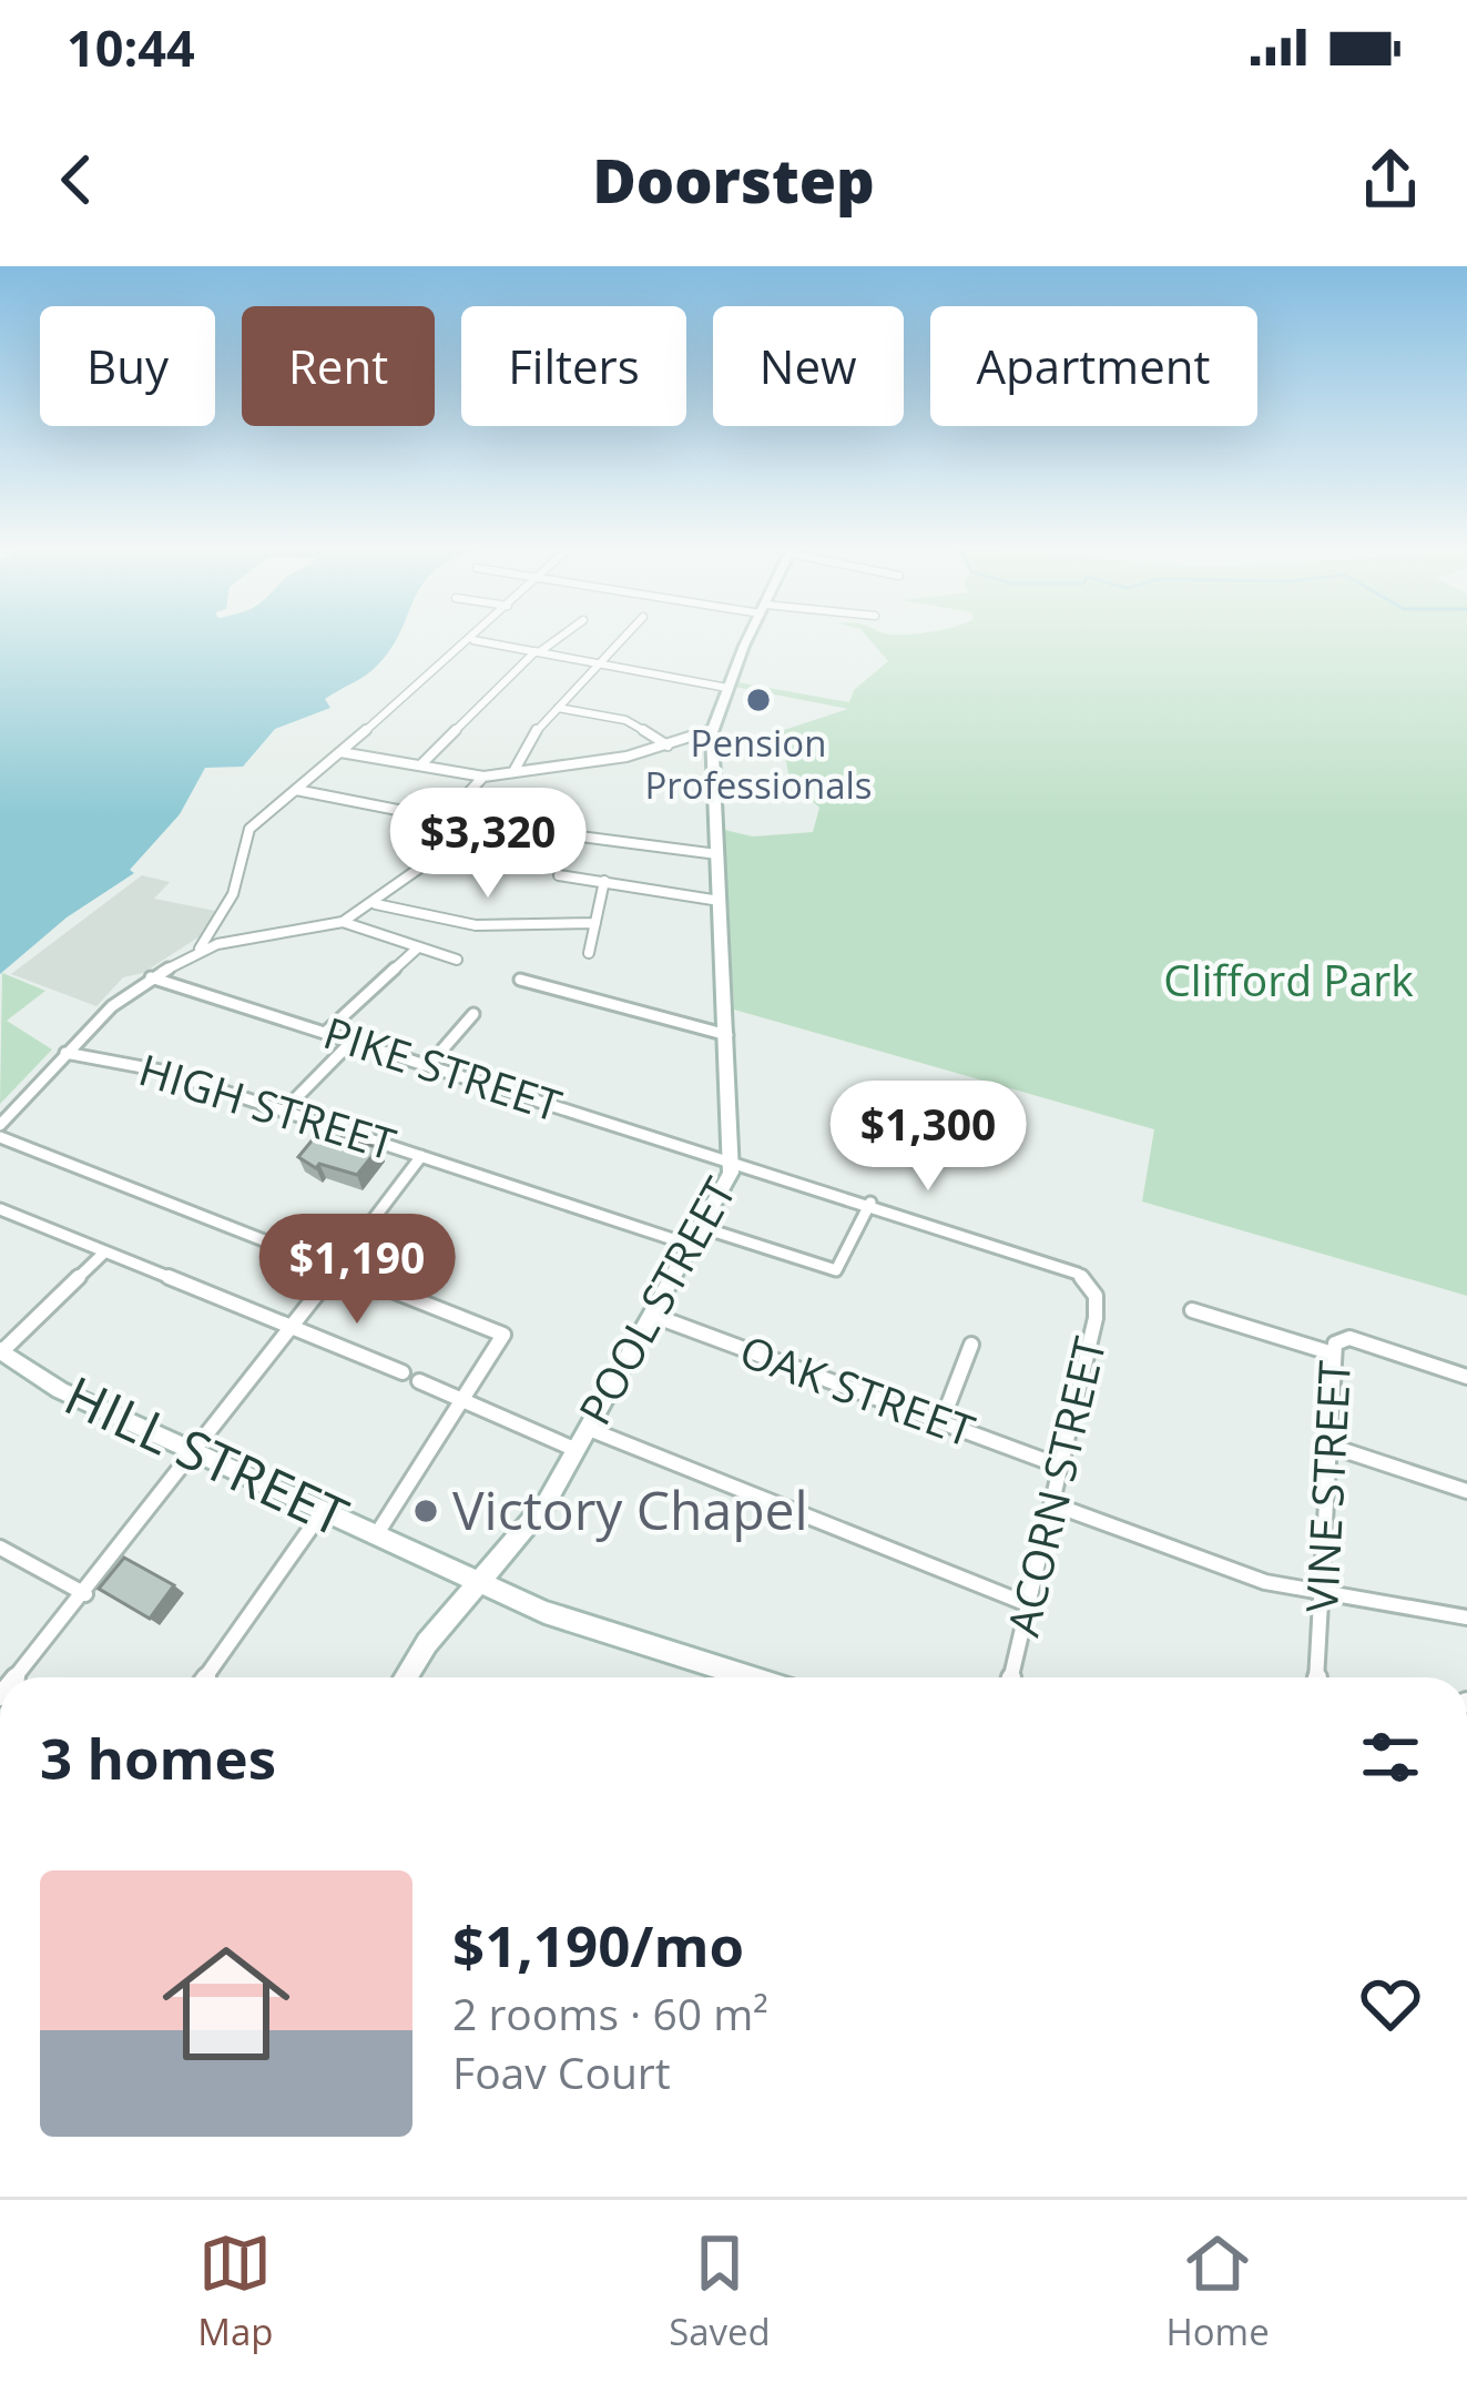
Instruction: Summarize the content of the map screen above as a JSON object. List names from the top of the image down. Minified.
{"streets":{"main road":["POOL STREET","HILL STREET"],"street":["PIKE STREET","HIGH STREET","OAK STREET","ACORN STREET","VINE STREET"]},"crossings":[["PIKE STREET","POOL STREET"],["PIKE STREET","ACORN STREET"],["HIGH STREET","POOL STREET"],["POOL STREET","OAK STREET"],["POOL STREET","HILL STREET"],["OAK STREET","ACORN STREET"]],"parks":["Clifford Park"],"places":["Pension Professionals","Victory Chapel"],"page":{"status":"10:44","header":"Doorstep","chip":["Buy","Rent","Filters","New","Apartment"],"price":["$3,320","$1,300","$1,190"],"heading":"3 homes","list":[{"name":"$1,190/mo","note":"2 rooms · 60 m² · Foav Court"}],"tabs":["Map","Saved","Home"]}}
